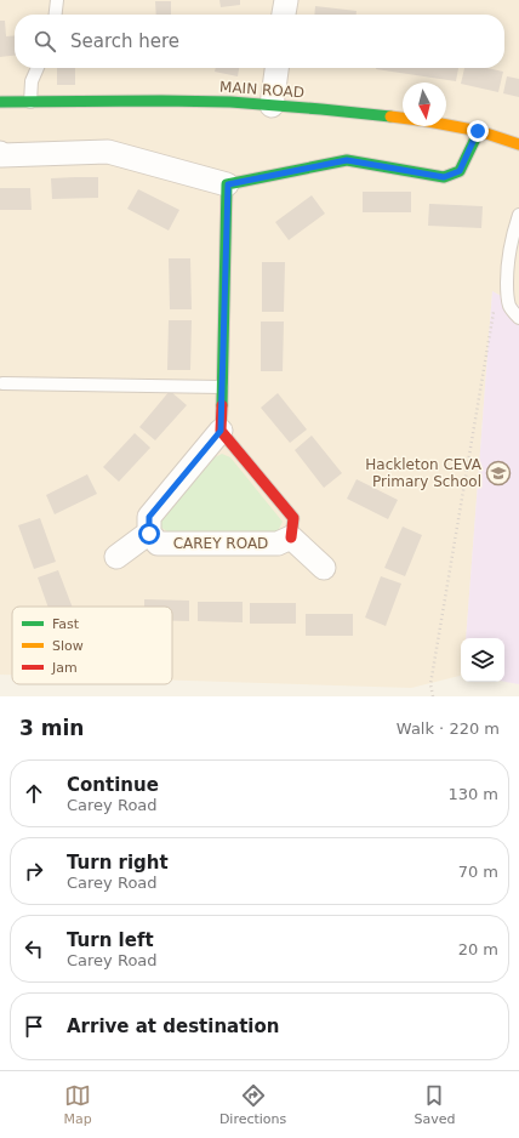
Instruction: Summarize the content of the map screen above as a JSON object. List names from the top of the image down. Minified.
{"streets":{"street":["MAIN ROAD","CAREY ROAD"]},"places":{"school or university":["Hackleton CEVA Primary School"]},"legend":["Fast","Slow","Jam"],"north":"bottom","page":{"search":"Search here","heading":["3 min","Walk · 220 m"],"list":[["Continue","Carey Road","130 m"],["Turn right","Carey Road","70 m"],["Turn left","Carey Road","20 m"],"Arrive at destination"],"nav":["Map","Directions","Saved"]}}
